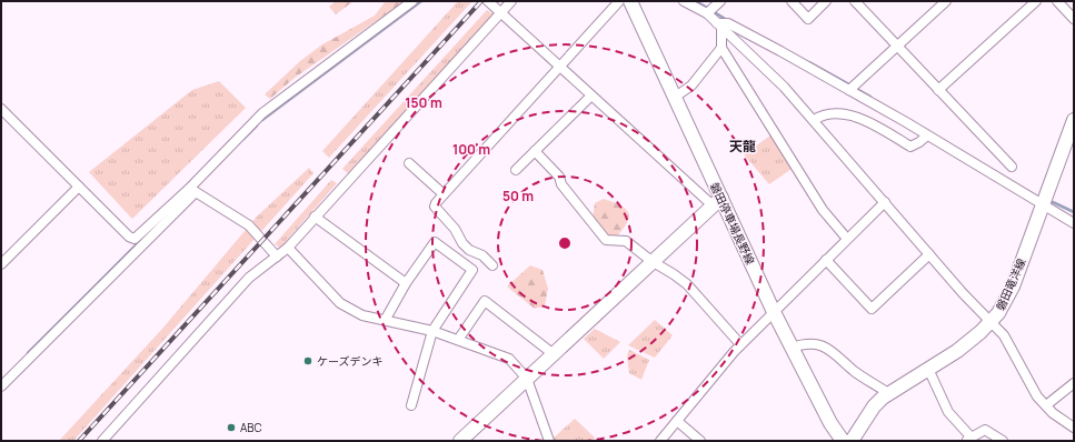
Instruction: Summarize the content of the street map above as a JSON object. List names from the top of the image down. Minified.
{"streets":{"main road":["磐田停車場長野線","磐田竜洋線"]},"districts":["天龍"],"places":["ケーズデンキ","ABC"],"rings":["150 m","100 m","50 m"]}
